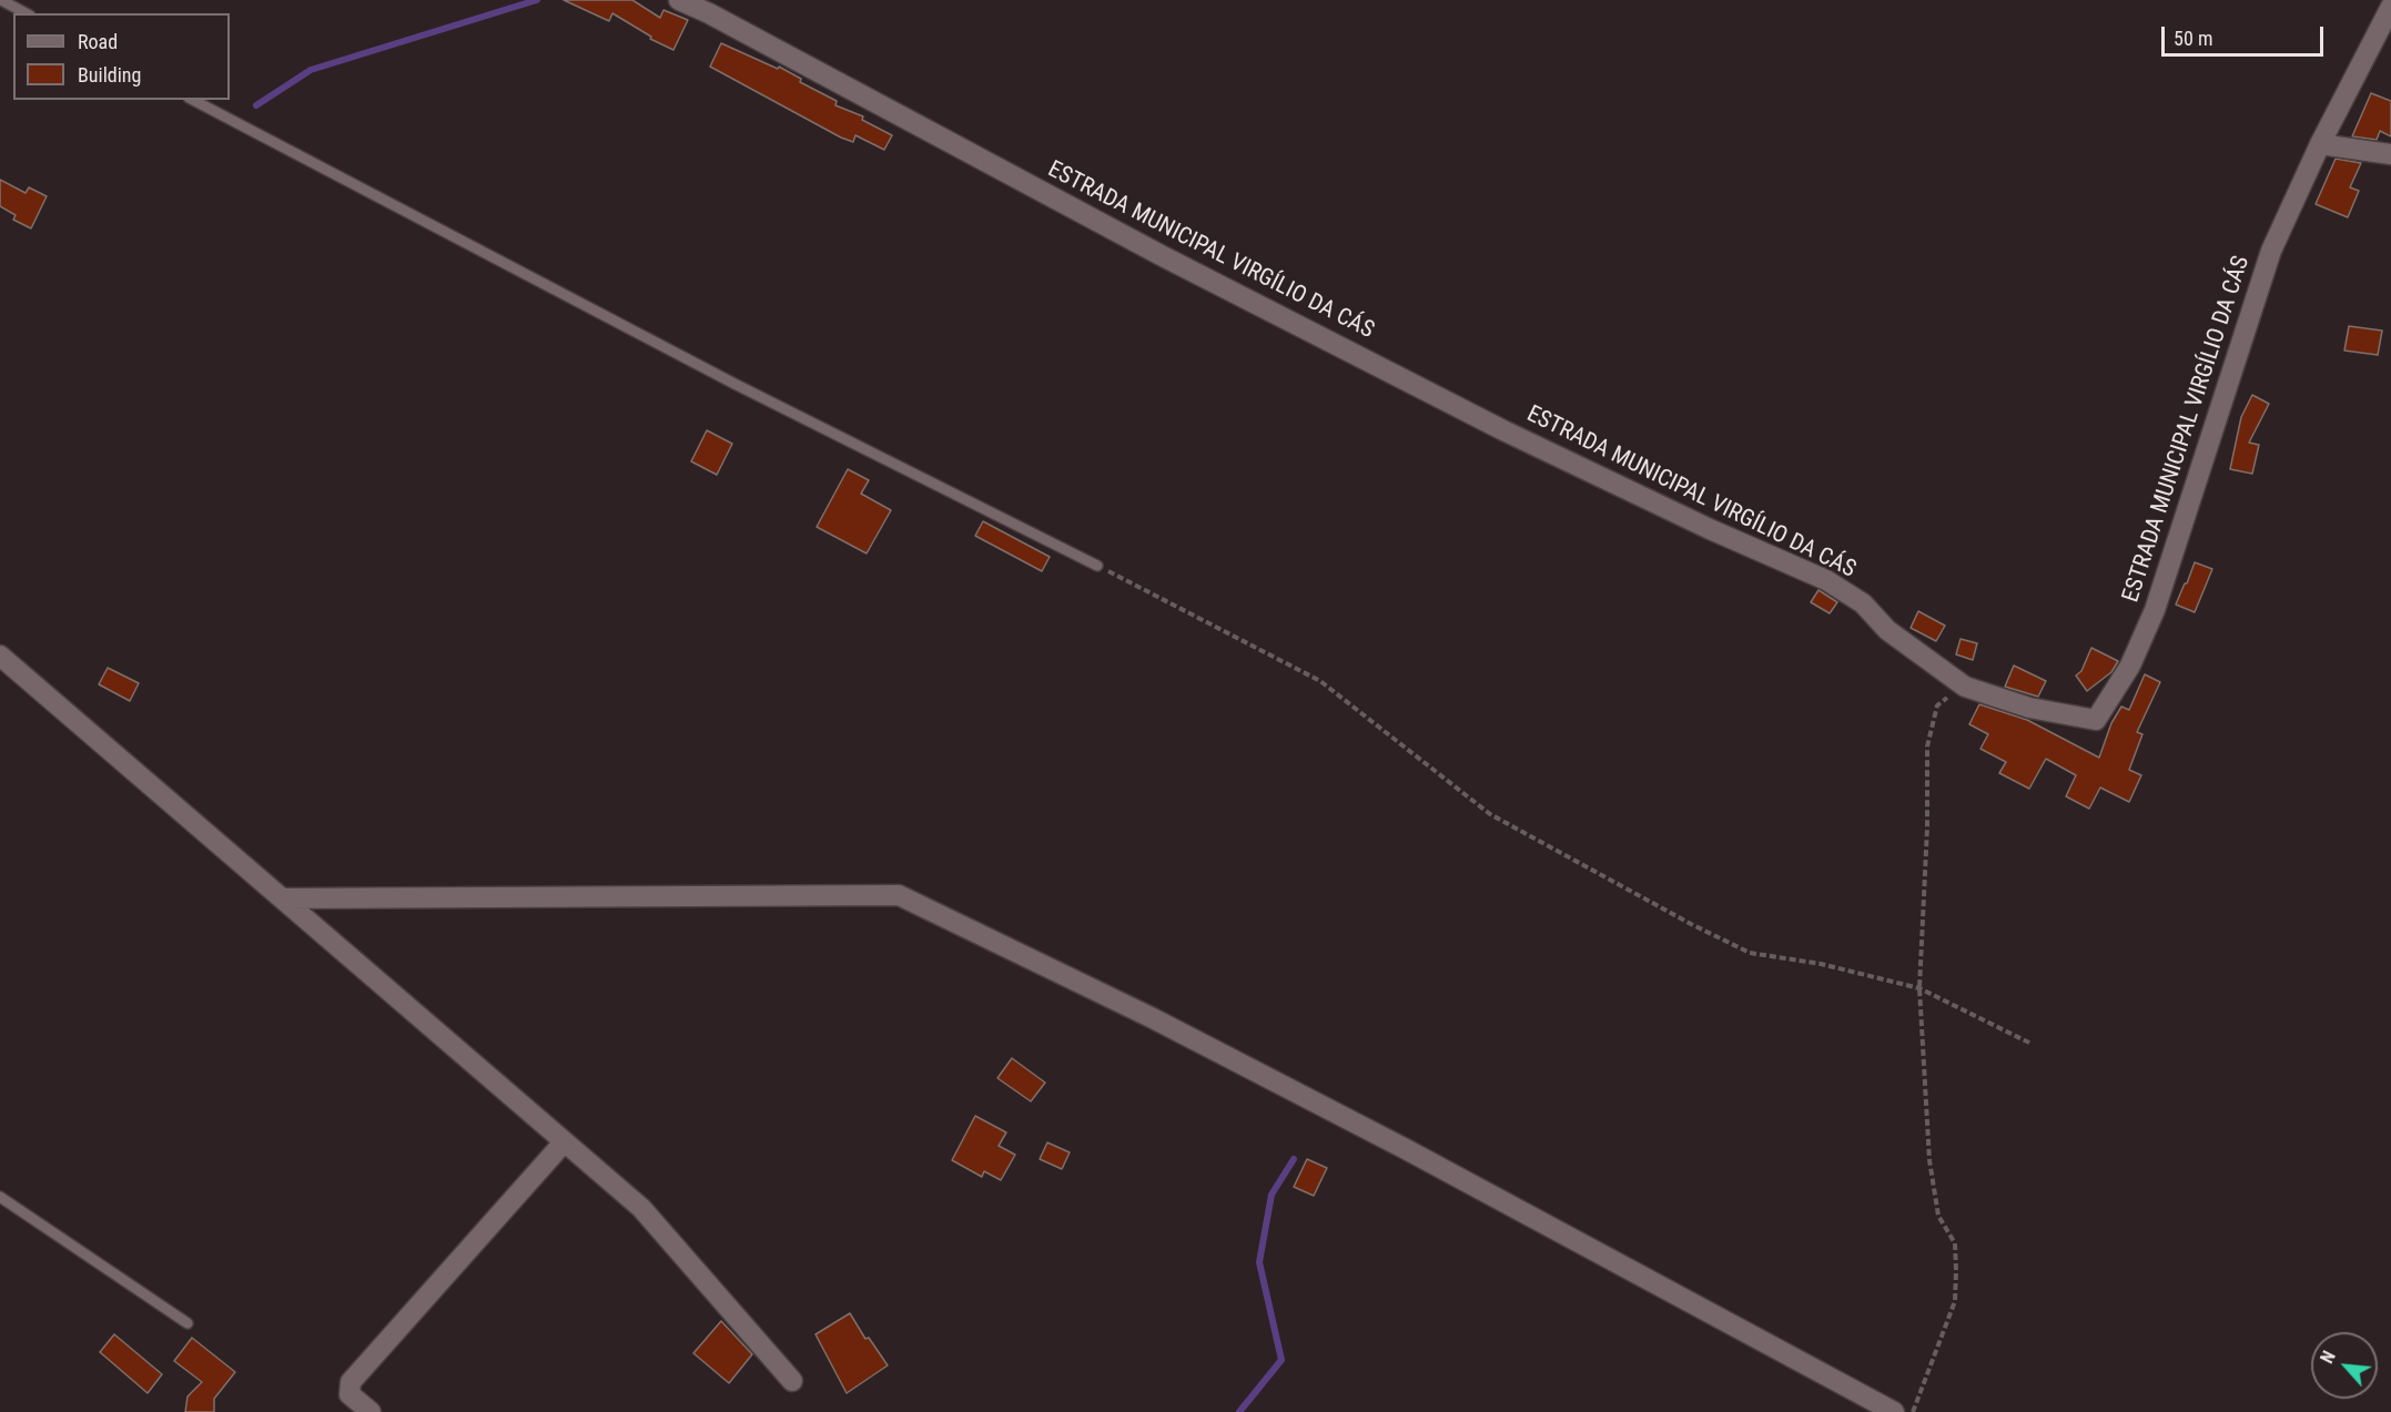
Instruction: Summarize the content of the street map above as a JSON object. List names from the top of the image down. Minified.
{"streets":{"street":["ESTRADA MUNICIPAL VIRGÍLIO DA CÁS"]},"legend":["Road","Building"],"scale_bar":"50 m","north":"top left"}
